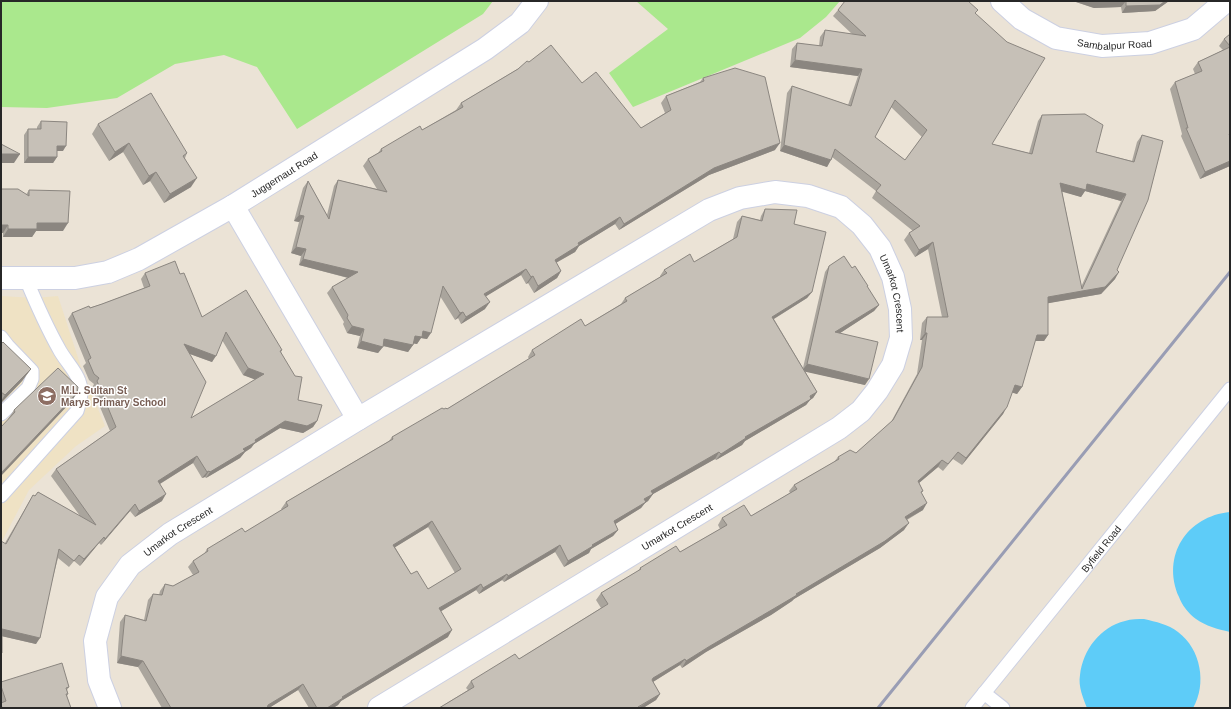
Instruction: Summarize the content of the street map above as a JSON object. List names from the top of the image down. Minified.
{"streets":{"street":["Sambalpur Road","Juggernaut Road","Umarkot Crescent"],"lane":["Byfield Road"]},"places":{"school or university":["M.L. Sultan St Marys Primary School"]}}
